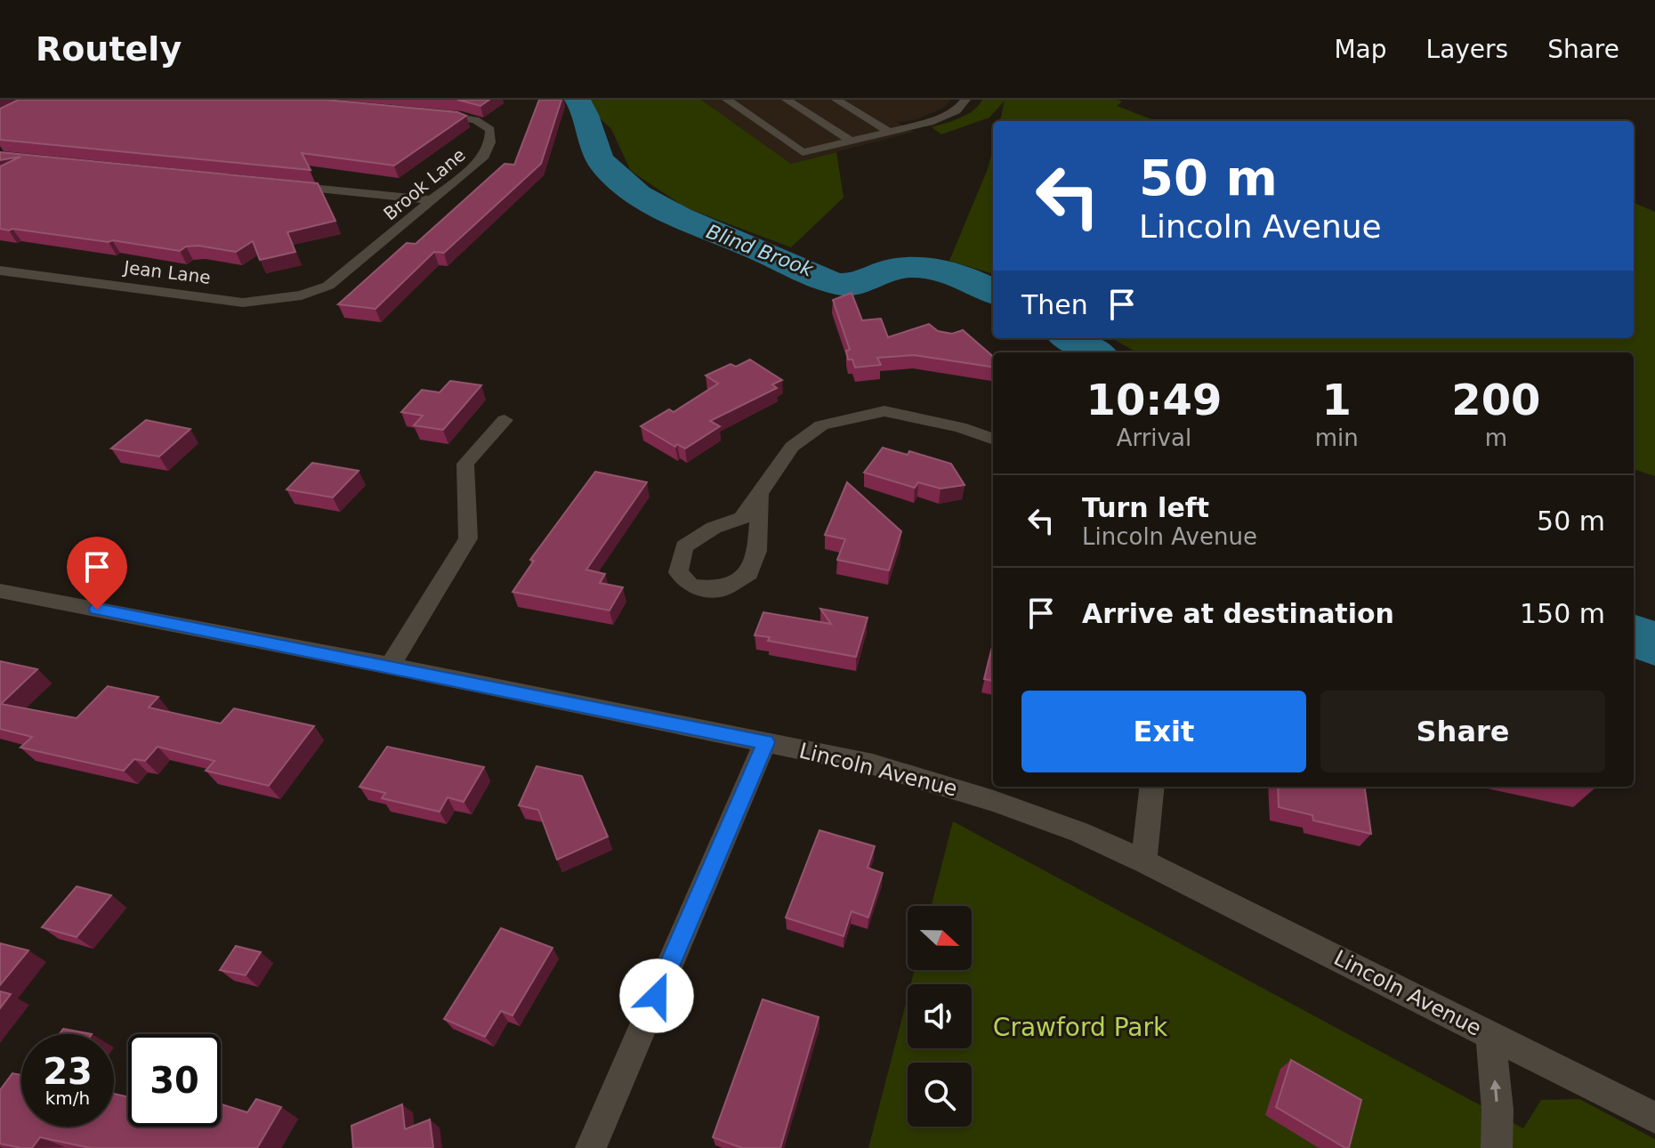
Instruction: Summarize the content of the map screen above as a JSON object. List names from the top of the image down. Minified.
{"streets":{"street":["Brook Lane","Jean Lane","Lincoln Avenue"]},"crossings":[["Brook Lane","Jean Lane"]],"water":["Blind Brook"],"parks":["Crawford Park"],"north":"right","page":{"header":"Routely","nav":["Map","Layers","Share"],"turn":["50 m","Lincoln Avenue"],"then":"Then","eta":["10:49","Arrival","1","min","200","m"],"list":[{"name":"Turn left","note":"Lincoln Avenue","value":"50 m"},{"name":"Arrive at destination","value":"150 m"}],"buttons":["Exit","Share"],"speed":"23 km/h","limit":"30"}}
